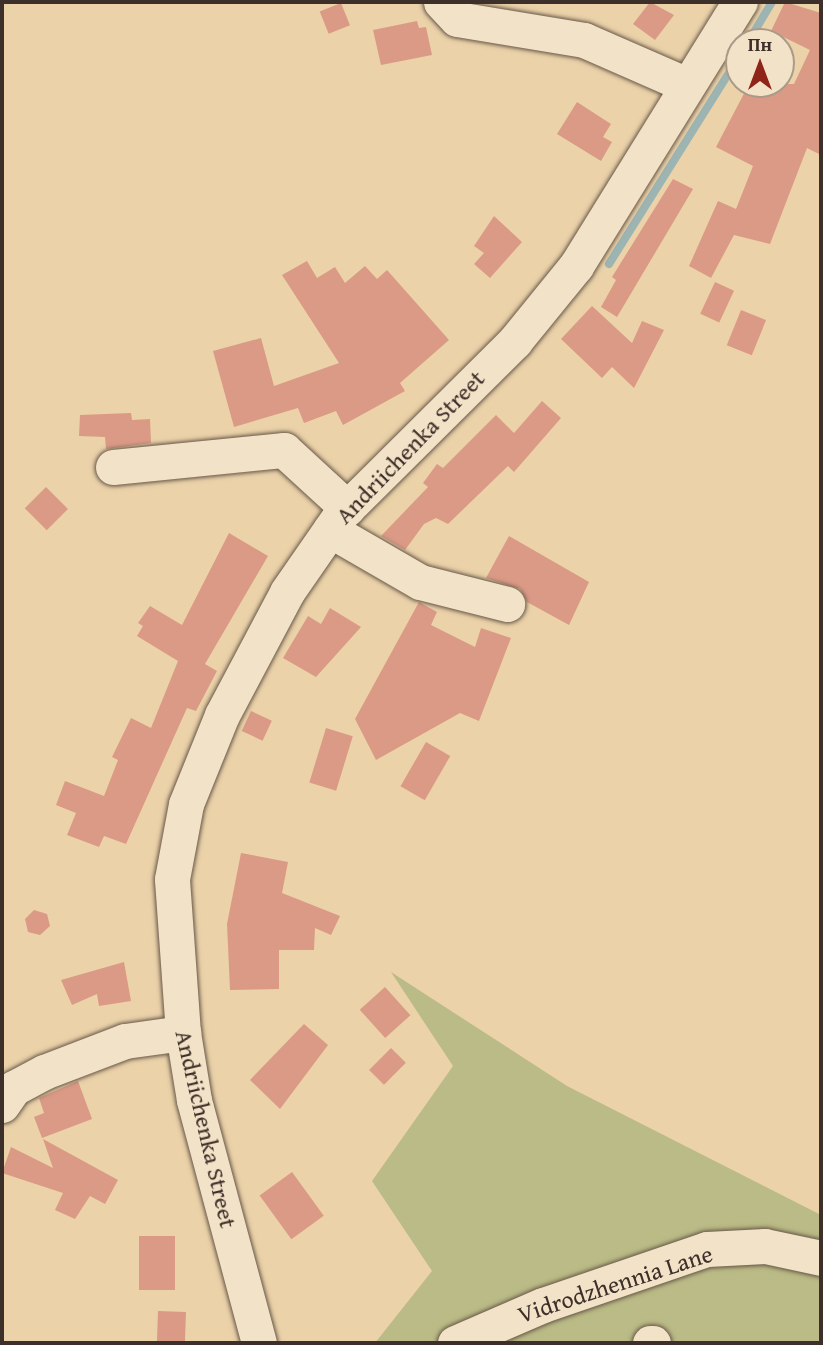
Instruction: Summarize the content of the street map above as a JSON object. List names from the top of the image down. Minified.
{"streets":{"street":["Andriichenka Street","Vidrodzhennia Lane"]},"north":"top"}
